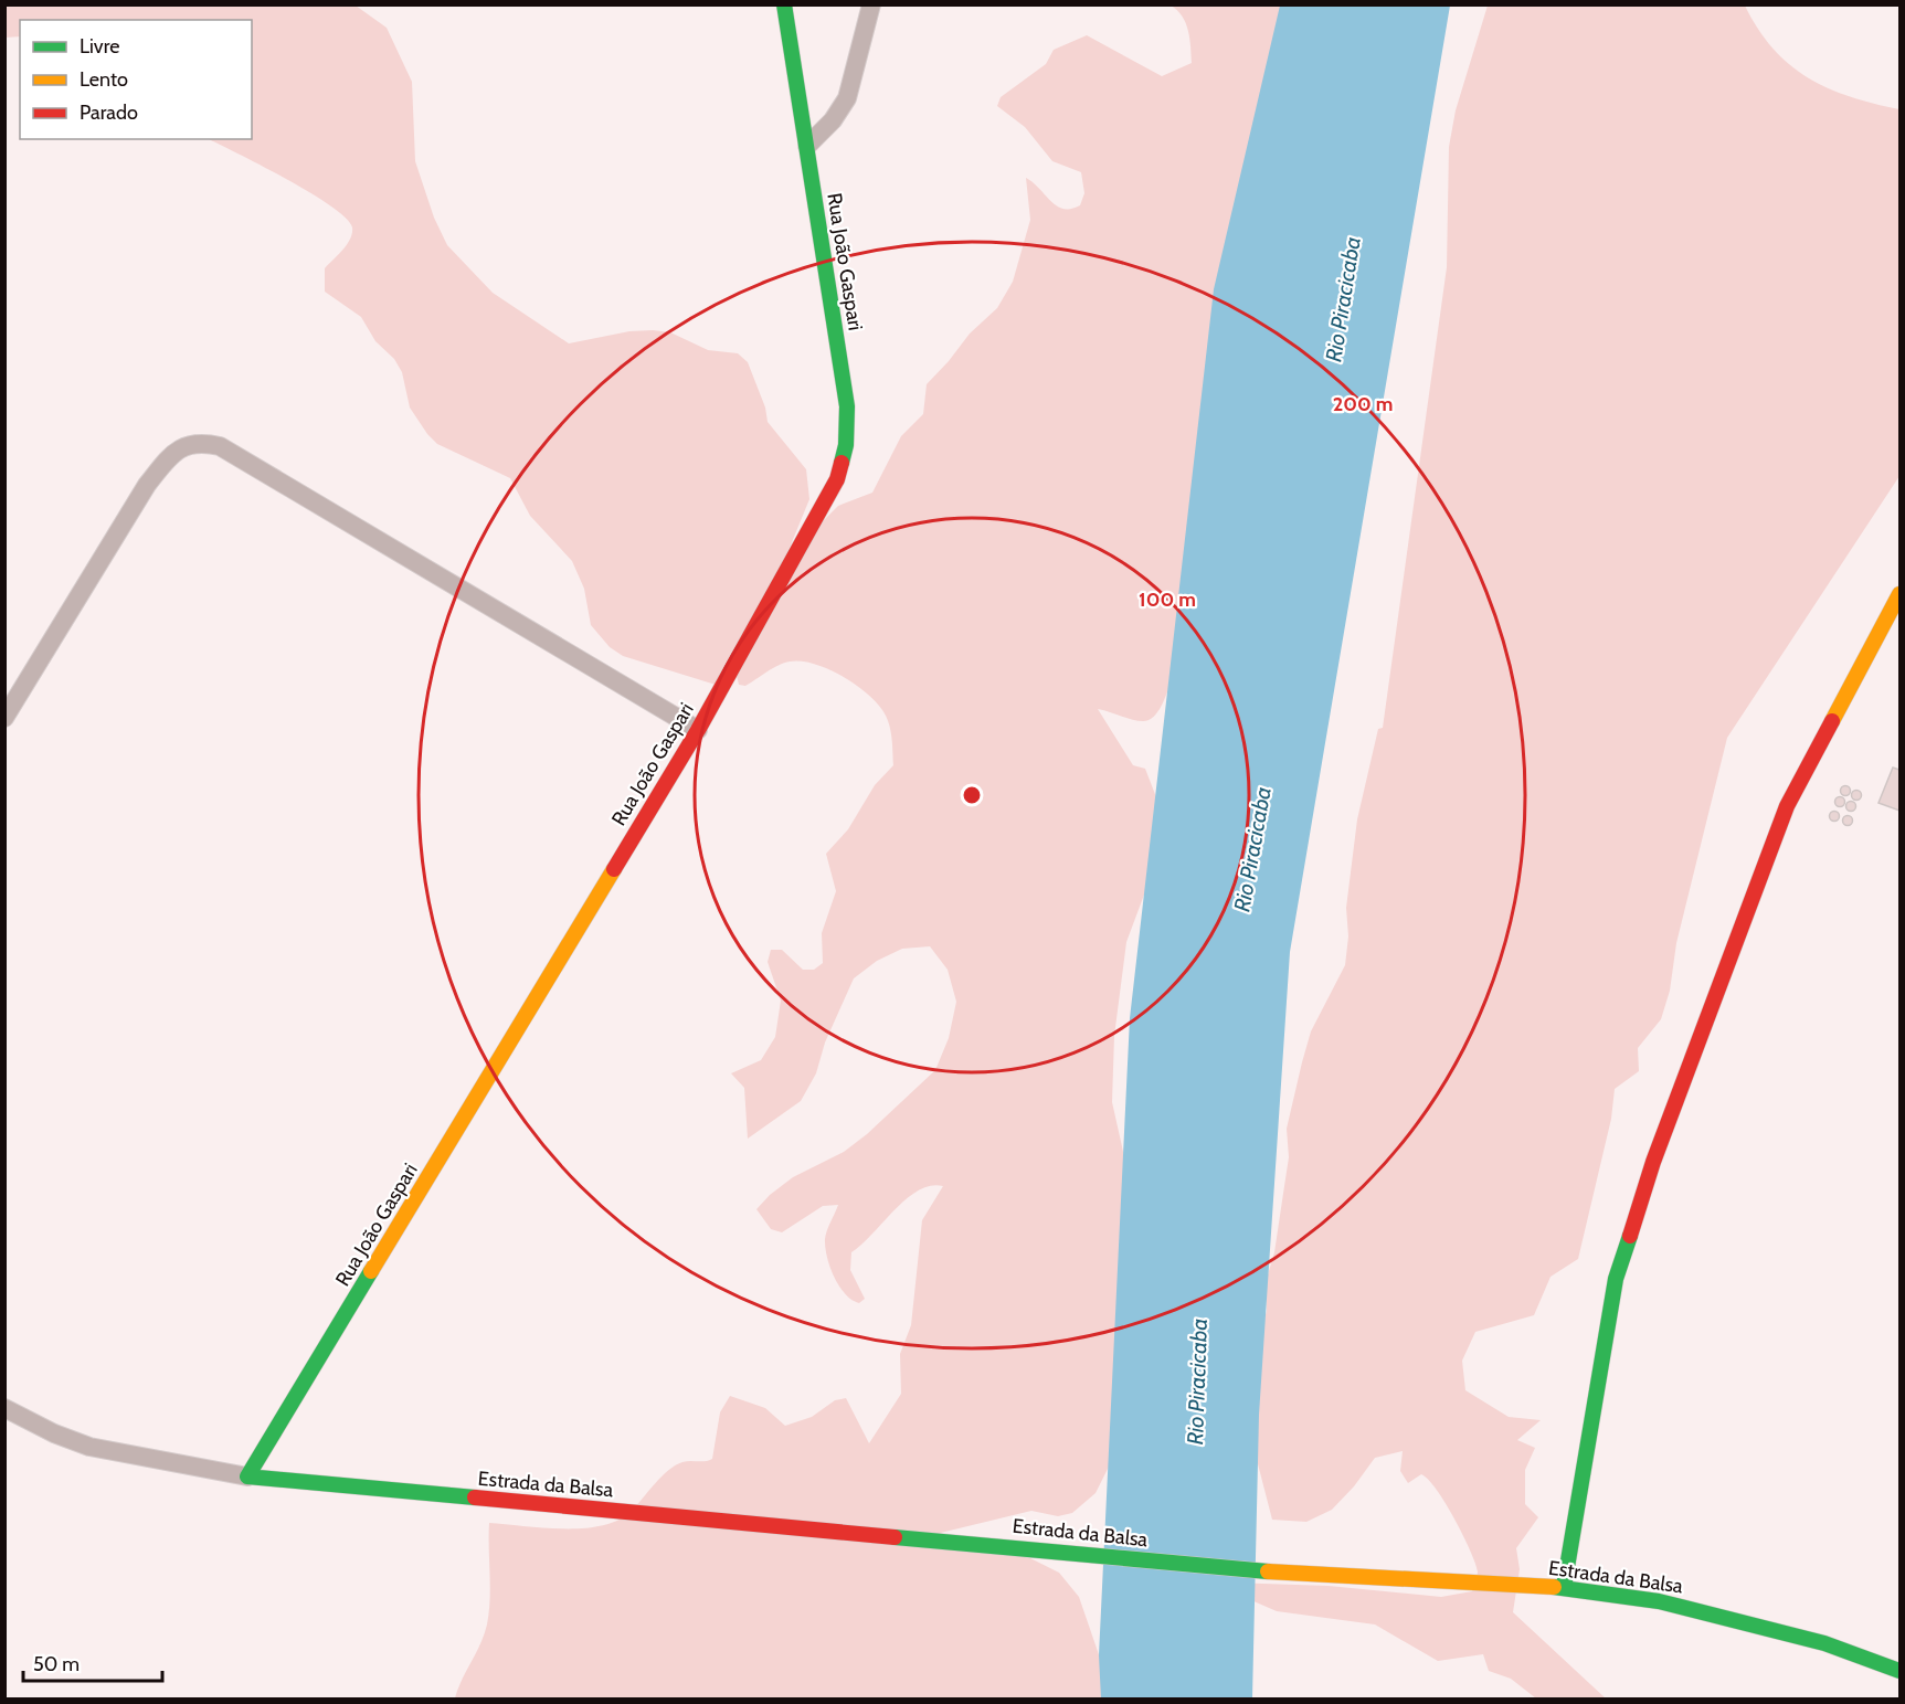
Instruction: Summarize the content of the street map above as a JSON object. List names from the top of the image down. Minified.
{"streets":{"main road":["Rua João Gaspari","Estrada da Balsa"]},"crossings":[["Rua João Gaspari","Estrada da Balsa"]],"water":["Rio Piracicaba"],"legend":["Livre","Lento","Parado"],"scale_bar":"50 m","rings":["200 m","100 m"]}
